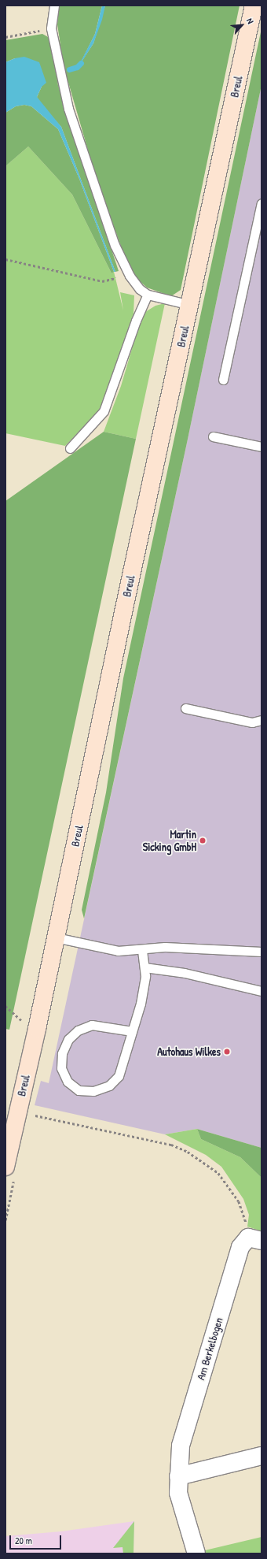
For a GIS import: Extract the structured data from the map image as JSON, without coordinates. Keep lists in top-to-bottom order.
{
  "streets": {
    "main road": ["Breul"],
    "street": ["Am Berkelbogen"]
  },
  "places": ["Martin Sicking GmbH", "Autohaus Wilkes"],
  "scale_bar": "20 m",
  "north": "top right"
}
